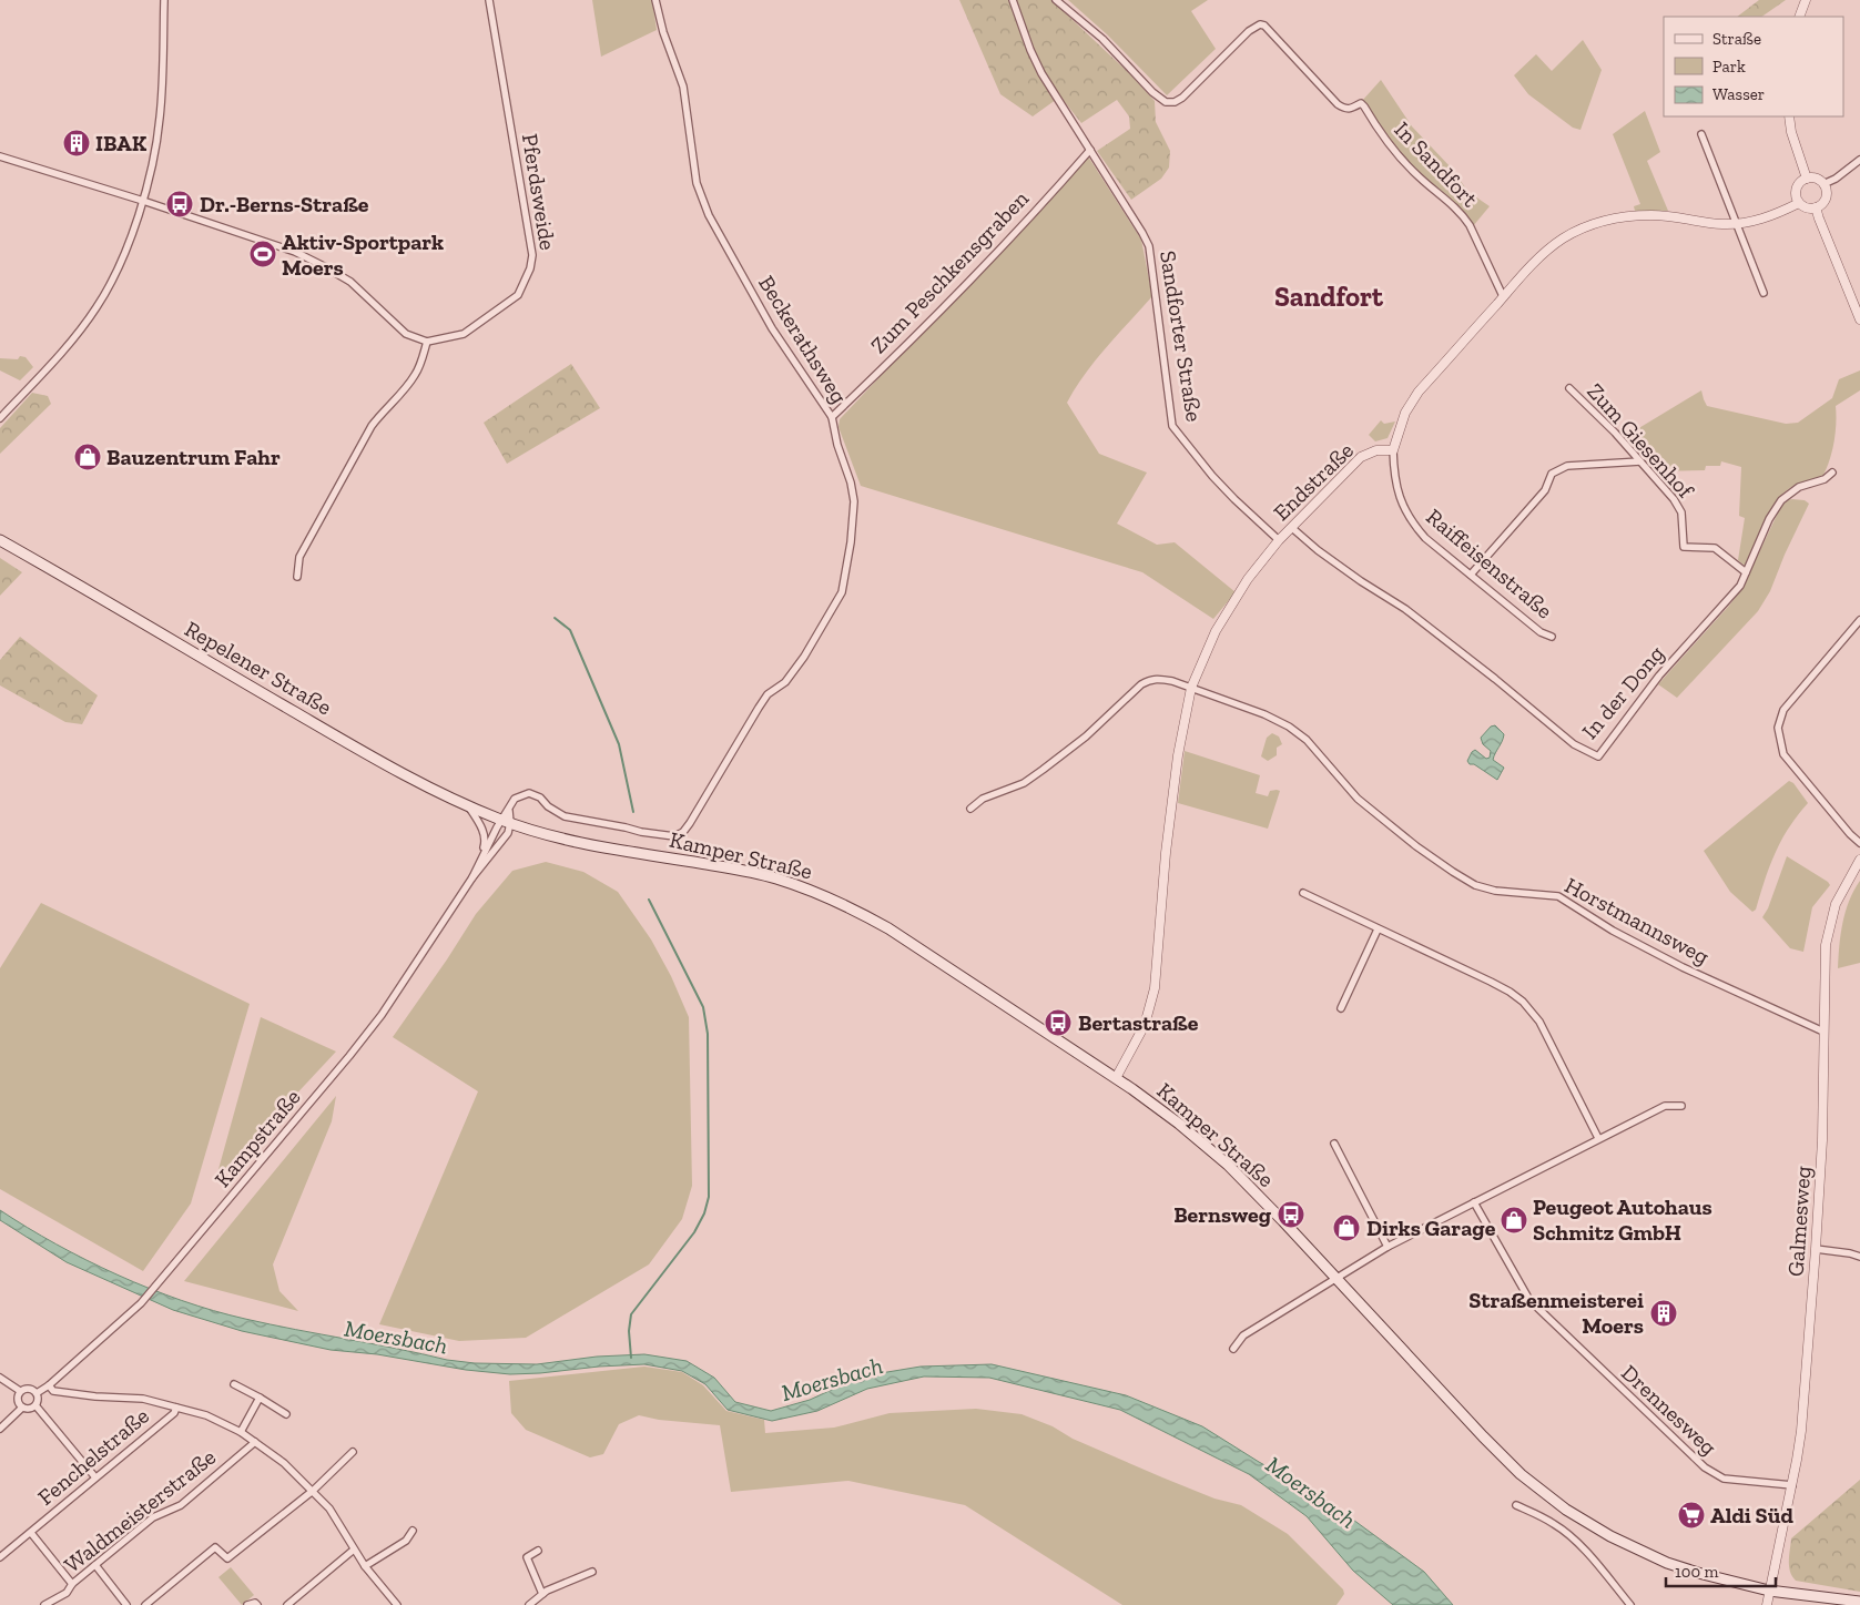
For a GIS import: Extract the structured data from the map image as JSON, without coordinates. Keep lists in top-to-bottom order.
{
  "streets": {
    "main road": ["Repelener Straße", "Kamper Straße"],
    "street": [
      "In Sandfort",
      "Pferdsweide",
      "Zum Peschkensgraben",
      "Sandforter Straße",
      "Beckerathsweg",
      "Zum Giesenhof",
      "Endstraße",
      "Raiffeisenstraße",
      "In der Dong",
      "Horstmannsweg",
      "Kampstraße",
      "Galmesweg",
      "Drennesweg",
      "Fenchelstraße",
      "Waldmeisterstraße"
    ]
  },
  "crossings": [
    ["Zum Peschkensgraben", "Sandforter Straße"],
    ["Zum Peschkensgraben", "Beckerathsweg"],
    ["Sandforter Straße", "Endstraße"],
    ["Beckerathsweg", "Repelener Straße"],
    ["Beckerathsweg", "Kamper Straße"],
    ["Beckerathsweg", "Kampstraße"],
    ["Zum Giesenhof", "In der Dong"],
    ["Endstraße", "Raiffeisenstraße"],
    ["Endstraße", "In der Dong"],
    ["Endstraße", "Horstmannsweg"],
    ["Repelener Straße", "Kamper Straße"],
    ["Repelener Straße", "Kampstraße"],
    ["Kamper Straße", "Kampstraße"],
    ["Kamper Straße", "Galmesweg"],
    ["Horstmannsweg", "Galmesweg"],
    ["Galmesweg", "Drennesweg"],
    ["Fenchelstraße", "Waldmeisterstraße"]
  ],
  "districts": ["Sandfort"],
  "water": ["Moersbach"],
  "places": {
    "building": ["IBAK", "Straßenmeisterei Moers"],
    "bus stop": ["Dr.-Berns-Straße", "Bertastraße", "Bernsweg"],
    "sports": ["Aktiv-Sportpark Moers"],
    "shop": ["Bauzentrum Fahr", "Peugeot Autohaus Schmitz GmbH", "Dirks Garage"],
    "supermarket": ["Aldi Süd"]
  },
  "legend": ["Straße", "Park", "Wasser"],
  "scale_bar": "100 m"
}
